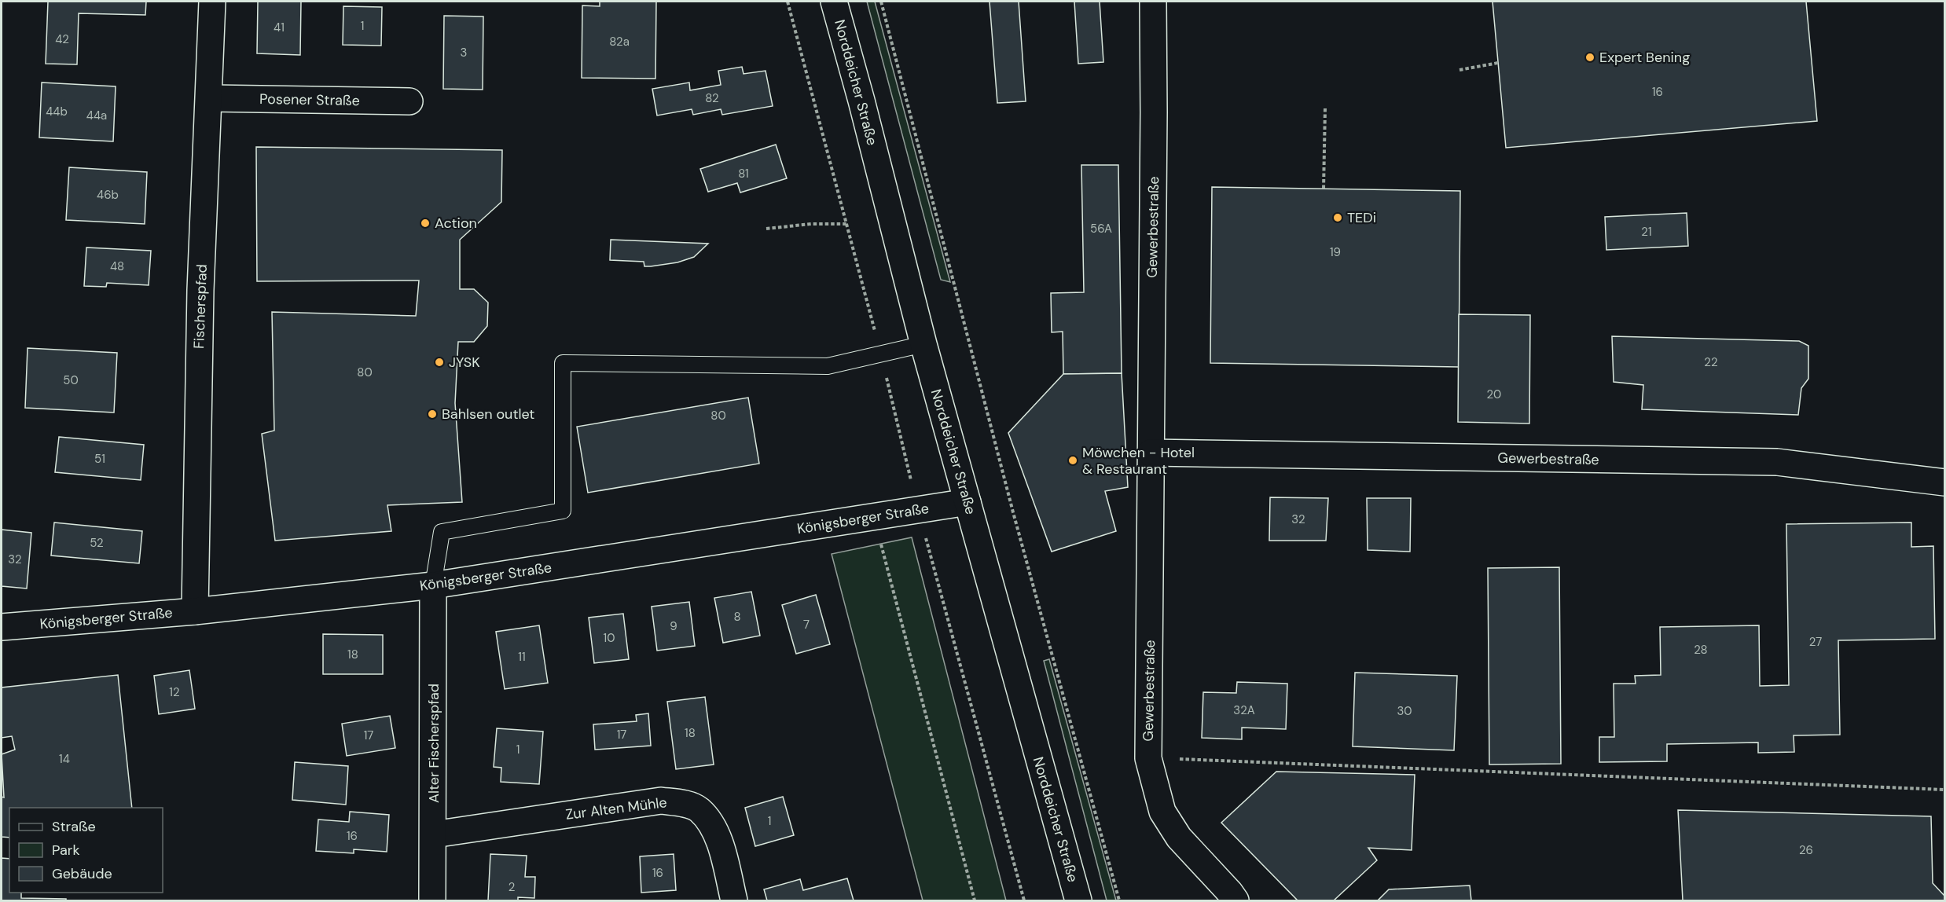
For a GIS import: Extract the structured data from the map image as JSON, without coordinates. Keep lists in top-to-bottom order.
{
  "streets": {
    "street": [
      "Norddeicher Straße",
      "Posener Straße",
      "Gewerbestraße",
      "Fischerspfad",
      "Königsberger Straße",
      "Alter Fischerspfad",
      "Zur Alten Mühle"
    ]
  },
  "crossings": [
    ["Norddeicher Straße", "Königsberger Straße"],
    ["Posener Straße", "Fischerspfad"],
    ["Fischerspfad", "Königsberger Straße"],
    ["Königsberger Straße", "Alter Fischerspfad"],
    ["Alter Fischerspfad", "Zur Alten Mühle"]
  ],
  "places": [
    "Expert Bening",
    "TEDi",
    "Action",
    "JYSK",
    "Bahlsen outlet",
    "Möwchen - Hotel & Restaurant"
  ],
  "house_numbers": [
    "1",
    "41",
    "42",
    "82a",
    "3",
    "16",
    "82",
    "44b",
    "44a",
    "81",
    "46b",
    "56A",
    "21",
    "19",
    "48",
    "22",
    "80",
    "50",
    "20",
    "80",
    "51",
    "32",
    "52",
    "32",
    "8",
    "7",
    "9",
    "10",
    "27",
    "28",
    "18",
    "11",
    "12",
    "32A",
    "30",
    "18",
    "17",
    "17",
    "1",
    "14",
    "1",
    "16",
    "26",
    "16",
    "2"
  ],
  "legend": ["Straße", "Park", "Gebäude"]
}
